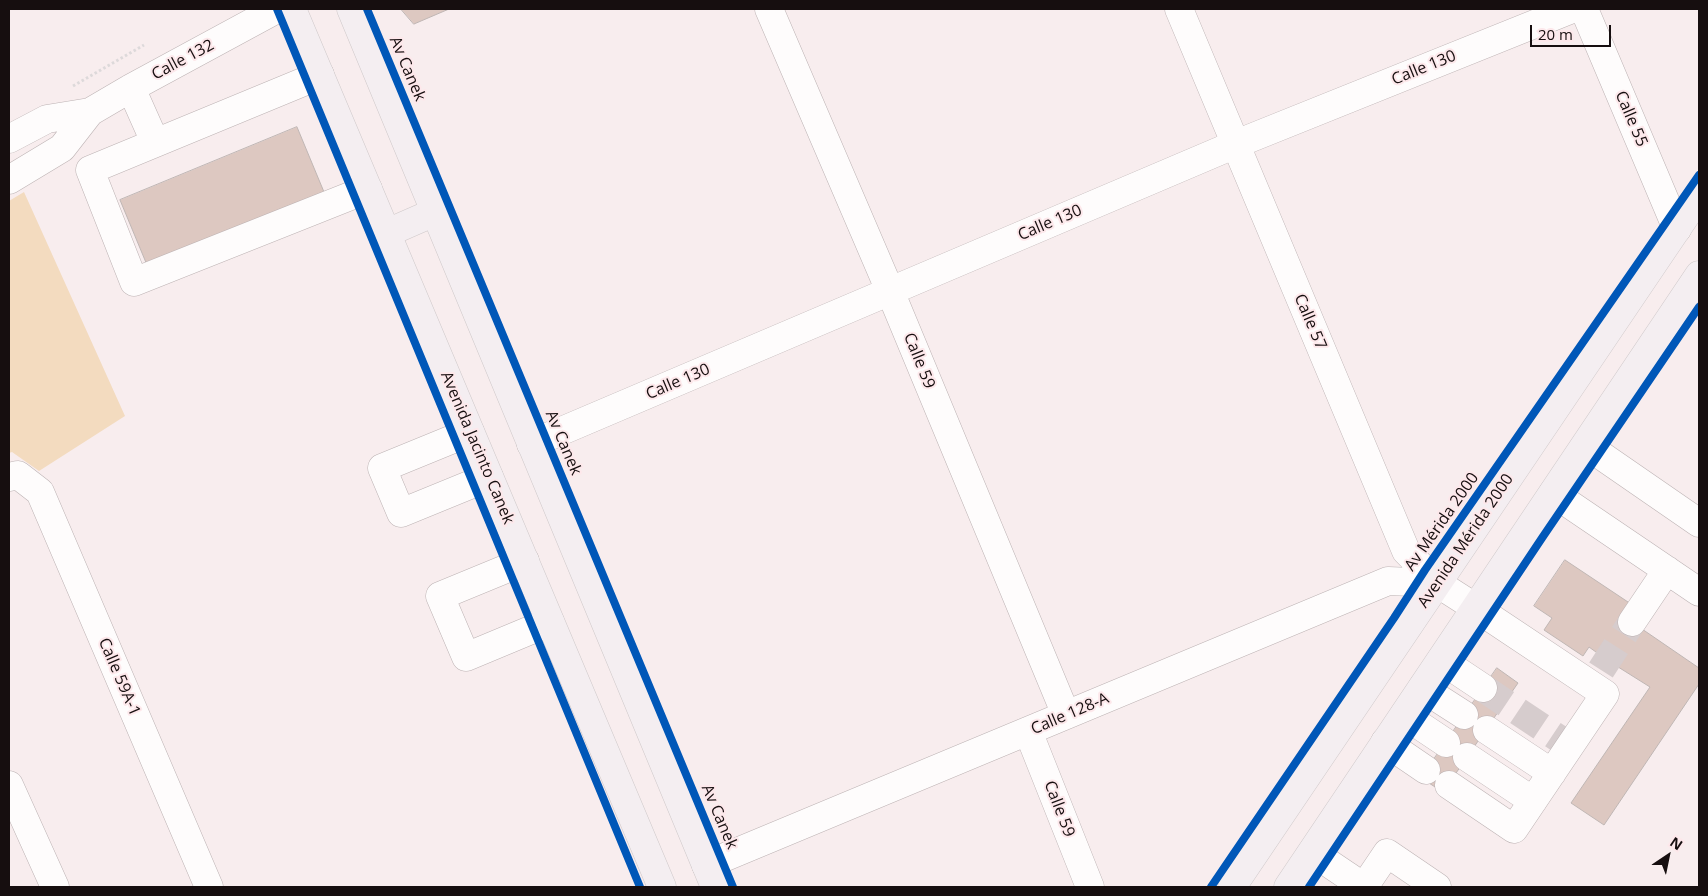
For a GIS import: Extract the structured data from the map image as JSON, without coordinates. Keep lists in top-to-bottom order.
{
  "streets": {
    "main road": ["Avenida Jacinto Canek", "Avenida Mérida 2000"],
    "street": [
      "Calle 132",
      "Calle 130",
      "Calle 55",
      "Calle 57",
      "Calle 59",
      "Calle 59A-1",
      "Calle 128-A"
    ],
    "cycle path": ["Av Canek", "Av Mérida 2000"]
  },
  "crossings": [
    ["Calle 130", "Calle 57"],
    ["Calle 130", "Calle 59"],
    ["Calle 55", "Avenida Mérida 2000"],
    ["Calle 57", "Avenida Mérida 2000"],
    ["Calle 57", "Calle 128-A"],
    ["Calle 59", "Calle 128-A"],
    ["Avenida Mérida 2000", "Calle 128-A"]
  ],
  "scale_bar": "20 m",
  "north": "top right"
}
